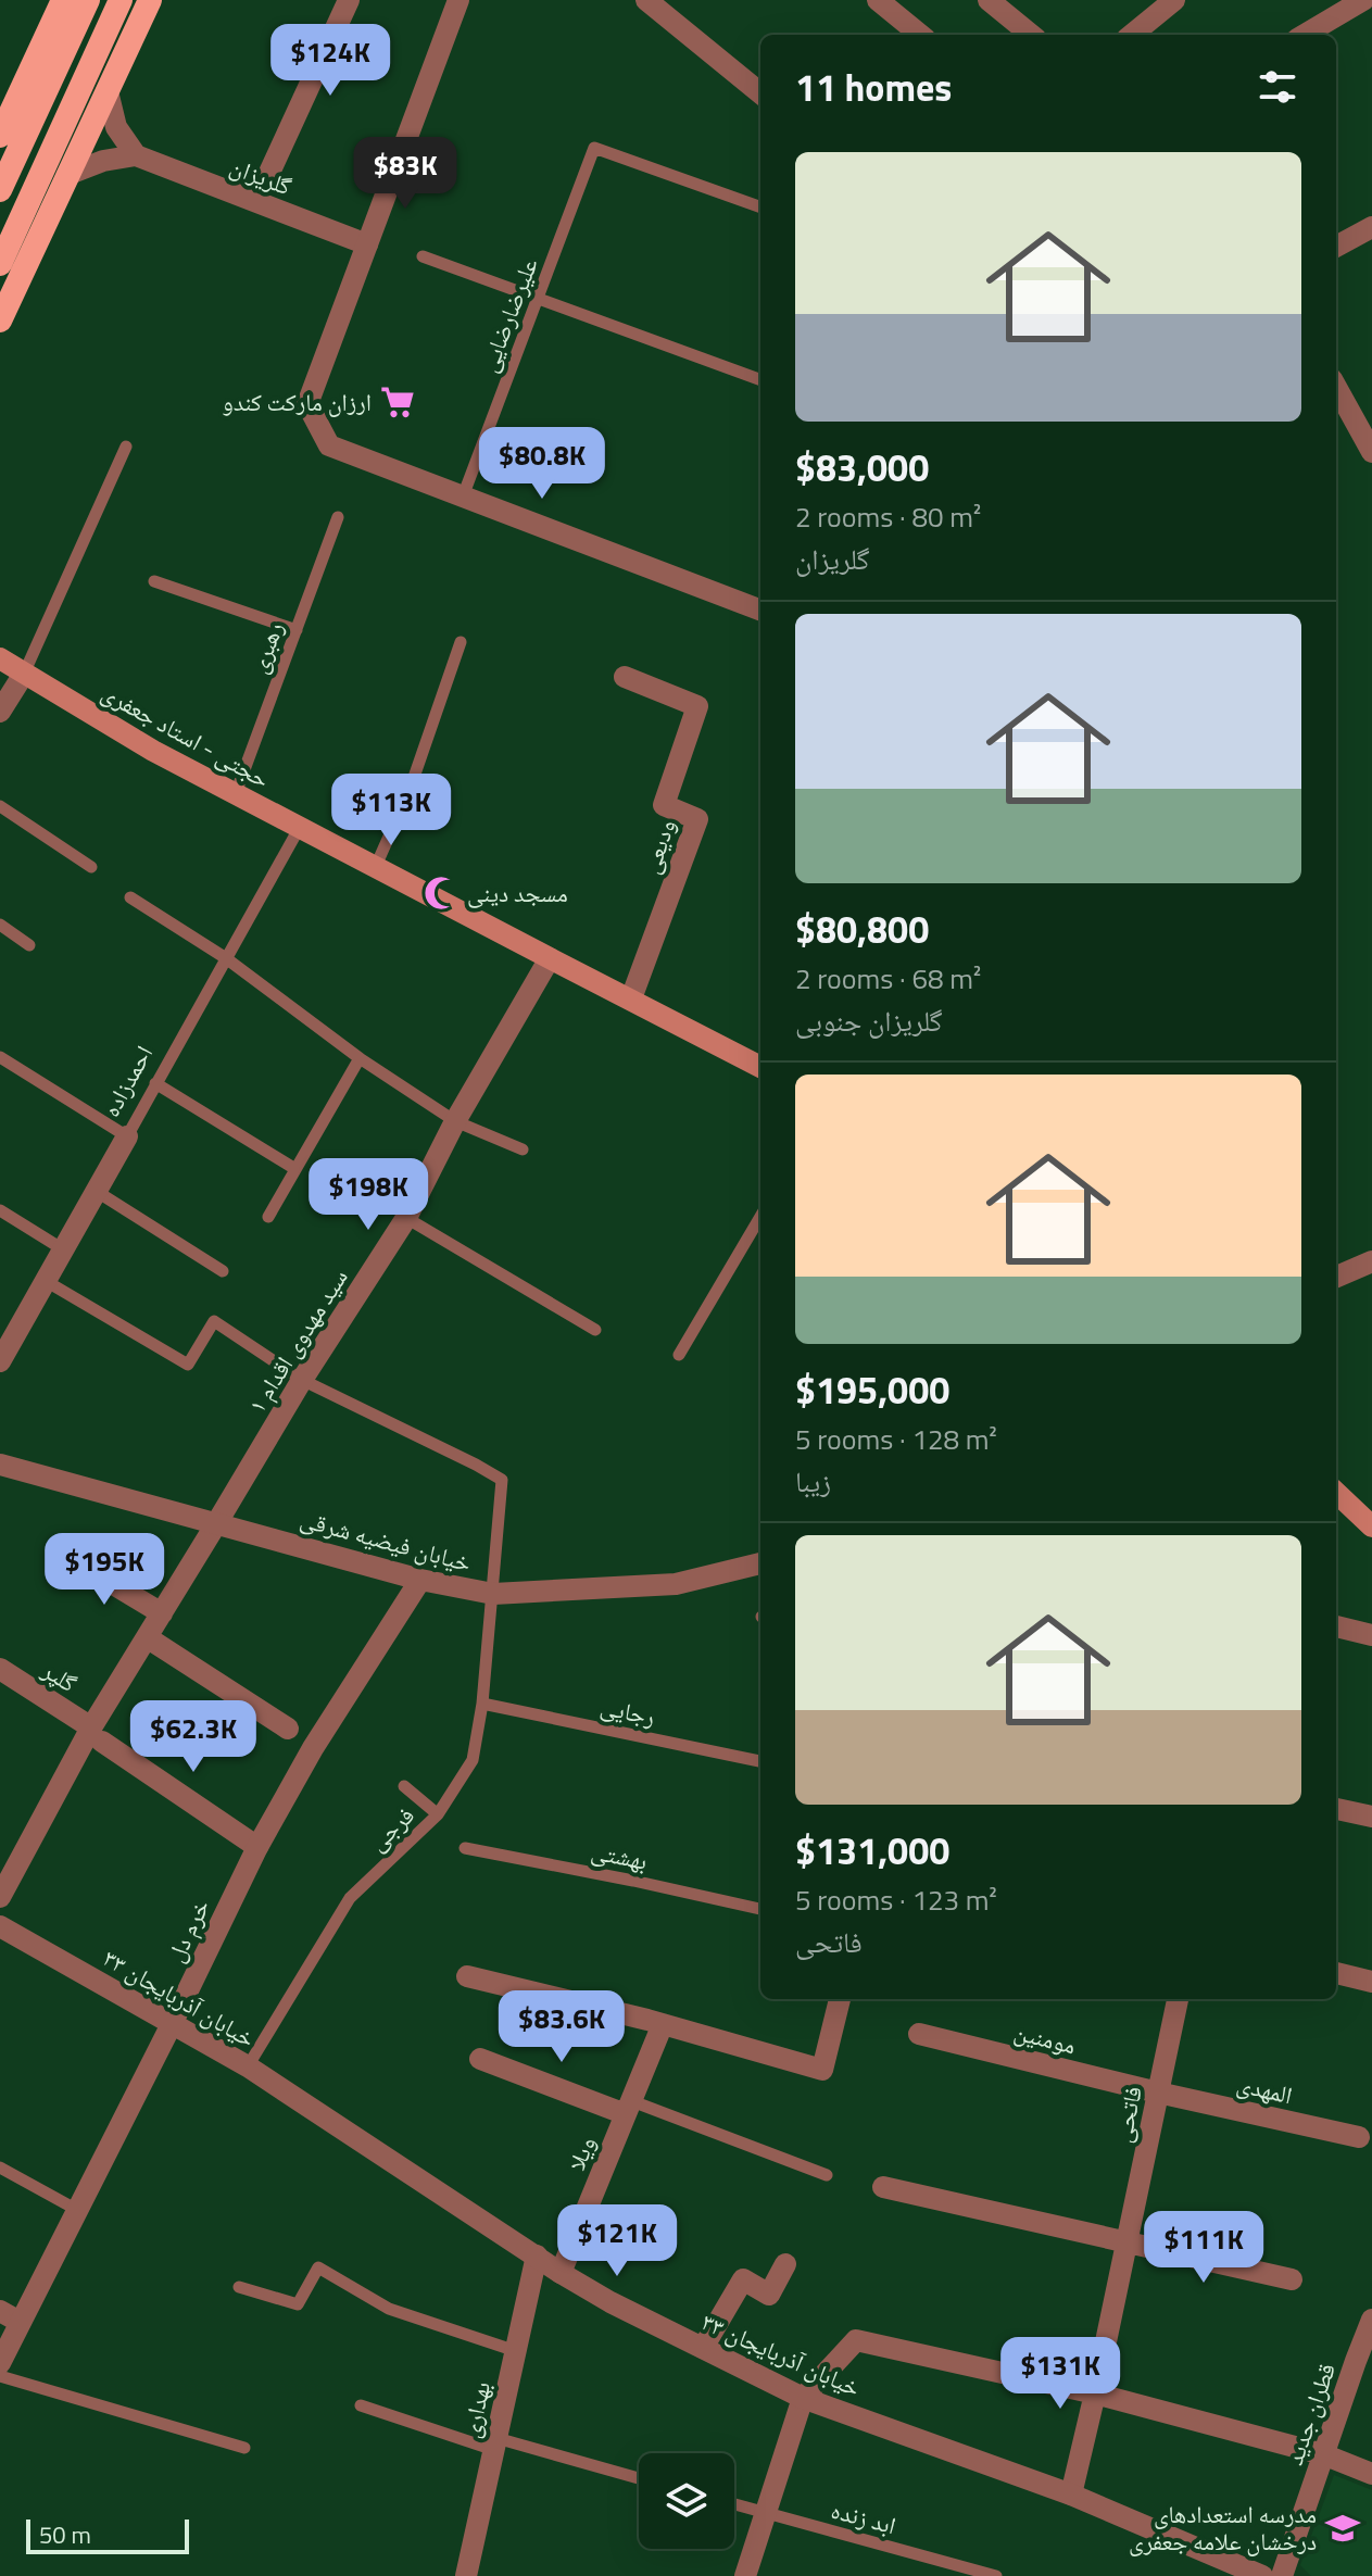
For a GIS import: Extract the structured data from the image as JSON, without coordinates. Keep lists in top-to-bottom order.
{
  "streets": {
    "main road": ["حجتی - استاد جعفری"],
    "street": [
      "گلریزان",
      "ودیعی",
      "احمدزاده",
      "سید مهدوی اقدام ۱",
      "خیابان فیضیه شرقی",
      "گلپر",
      "خرم دل",
      "خیابان آذربایجان ۳۳",
      "مومنین",
      "المهدی",
      "فاتحی",
      "ویلا",
      "بهداری",
      "قطران جدید"
    ],
    "lane": [
      "علیرضارضایی",
      "رهبری",
      "رجایی",
      "فرجی",
      "بهشتی",
      "ابد زنده"
    ]
  },
  "crossings": [
    ["رهبری", "حجتی - استاد جعفری"],
    ["حجتی - استاد جعفری", "ودیعی"],
    ["حجتی - استاد جعفری", "احمدزاده"],
    ["حجتی - استاد جعفری", "سید مهدوی اقدام ۱"],
    ["سید مهدوی اقدام ۱", "خیابان فیضیه شرقی"],
    ["سید مهدوی اقدام ۱", "گلپر"],
    ["سید مهدوی اقدام ۱", "فرجی"],
    ["خیابان فیضیه شرقی", "فرجی"],
    ["خیابان فیضیه شرقی", "خرم دل"],
    ["گلپر", "خرم دل"],
    ["رجایی", "فرجی"],
    ["فرجی", "خیابان آذربایجان ۳۳"],
    ["خرم دل", "خیابان آذربایجان ۳۳"],
    ["خیابان آذربایجان ۳۳", "فاتحی"],
    ["خیابان آذربایجان ۳۳", "ویلا"],
    ["خیابان آذربایجان ۳۳", "بهداری"],
    ["مومنین", "المهدی"],
    ["مومنین", "فاتحی"],
    ["المهدی", "فاتحی"]
  ],
  "places": {
    "supermarket": ["ارزان مارکت کندو"],
    "mosque": ["مسجد دینی"],
    "school or university": ["مدرسه استعدادهای درخشان علامه جعفری"]
  },
  "scale_bar": "50 m",
  "page": {
    "price": [
      "$124K",
      "$83K",
      "$80.8K",
      "$113K",
      "$198K",
      "$195K",
      "$62.3K",
      "$83.6K",
      "$121K",
      "$111K",
      "$131K"
    ],
    "heading": "11 homes",
    "list": [
      {
        "name": "$83,000",
        "note": "2 rooms · 80 m² · گلریزان"
      },
      {
        "name": "$80,800",
        "note": "2 rooms · 68 m² · گلریزان جنوبی"
      },
      {
        "name": "$195,000",
        "note": "5 rooms · 128 m² · زیبا"
      },
      {
        "name": "$131,000",
        "note": "5 rooms · 123 m² · فاتحی"
      }
    ],
    "scale": "50 m"
  }
}
